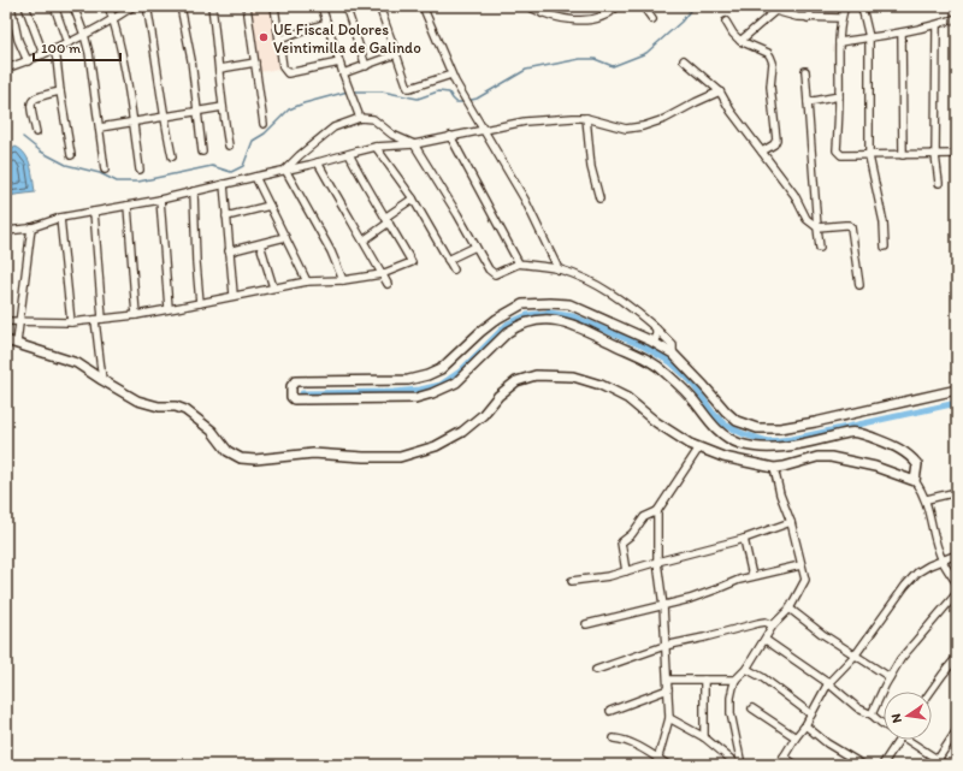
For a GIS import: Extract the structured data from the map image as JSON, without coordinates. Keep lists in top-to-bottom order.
{
  "places": ["UE Fiscal Dolores Veintimilla de Galindo"],
  "scale_bar": "100 m",
  "north": "left"
}
